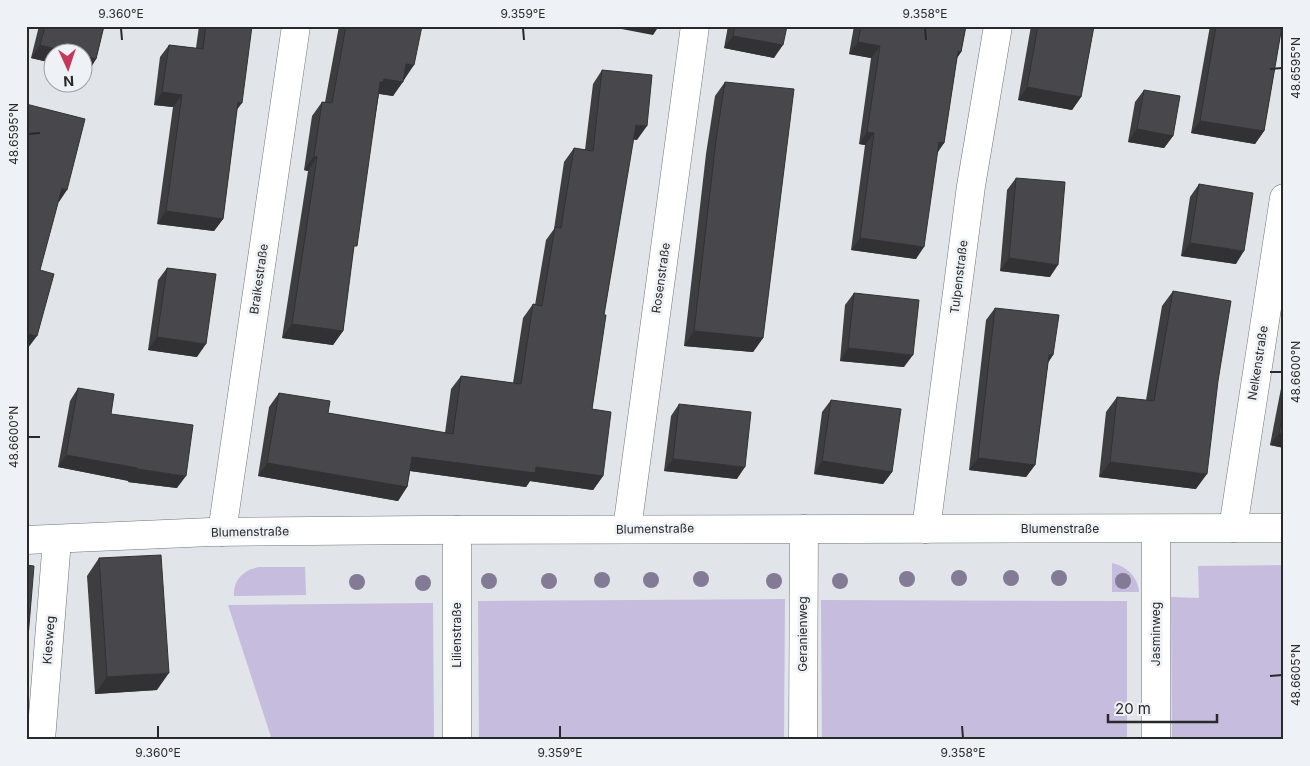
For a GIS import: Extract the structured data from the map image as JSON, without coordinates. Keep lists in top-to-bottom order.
{
  "streets": {
    "street": [
      "Tulpenstraße",
      "Rosenstraße",
      "Braikestraße",
      "Nelkenstraße",
      "Blumenstraße",
      "Geranienweg",
      "Jasminweg",
      "Lilienstraße",
      "Kiesweg"
    ]
  },
  "crossings": [
    ["Tulpenstraße", "Blumenstraße"],
    ["Rosenstraße", "Blumenstraße"],
    ["Braikestraße", "Blumenstraße"],
    ["Nelkenstraße", "Blumenstraße"],
    ["Blumenstraße", "Geranienweg"],
    ["Blumenstraße", "Jasminweg"],
    ["Blumenstraße", "Lilienstraße"],
    ["Blumenstraße", "Kiesweg"]
  ],
  "scale_bar": "20 m",
  "north": "bottom",
  "coordinates": [
    "9.360°E",
    "9.359°E",
    "9.358°E",
    "48.6595°N",
    "48.6600°N",
    "48.6605°N"
  ]
}
